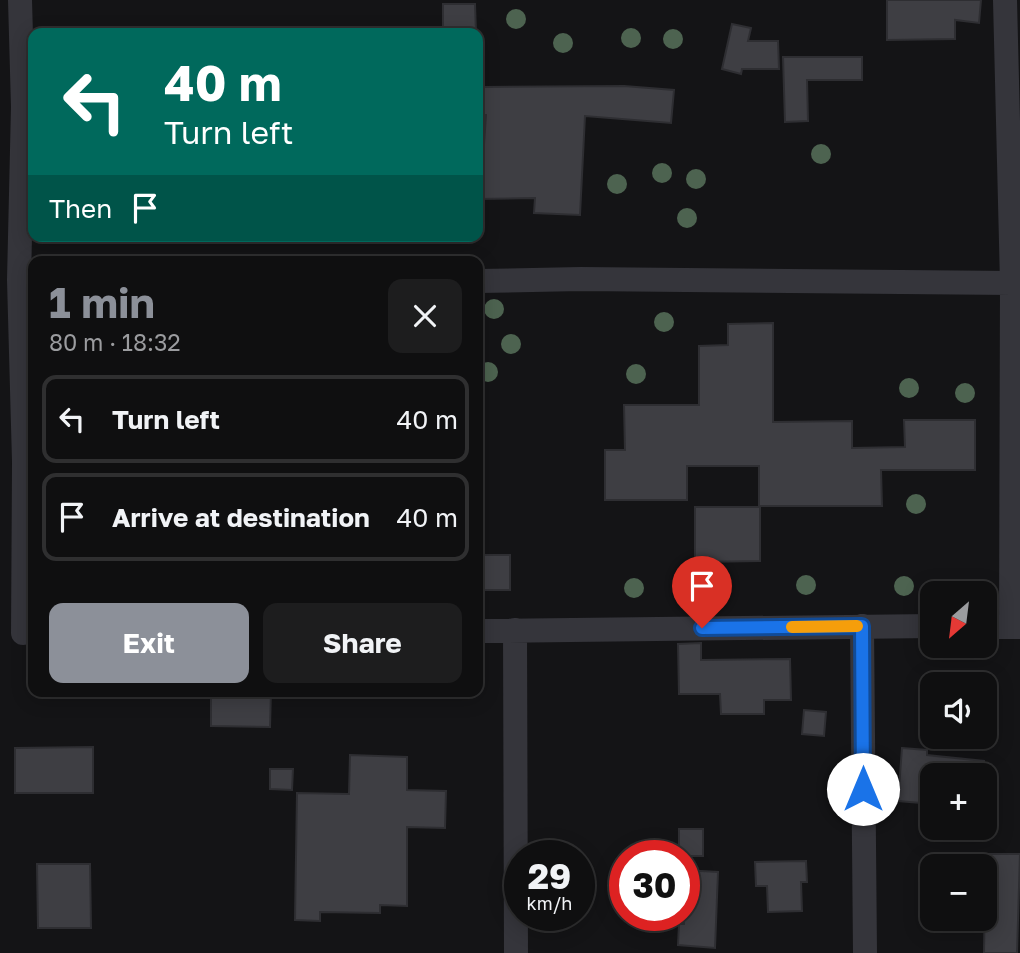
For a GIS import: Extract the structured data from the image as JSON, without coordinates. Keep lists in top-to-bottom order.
{
  "north": "bottom left",
  "page": {
    "turn": ["40 m", "Turn left"],
    "then": "Then",
    "heading": ["1 min", "80 m · 18:32"],
    "list": [
      {
        "name": "Turn left",
        "value": "40 m"
      },
      {
        "name": "Arrive at destination",
        "value": "40 m"
      }
    ],
    "map_buttons": ["+", "−"],
    "buttons": ["Exit", "Share"],
    "speed": "29 km/h",
    "limit": "30"
  }
}
